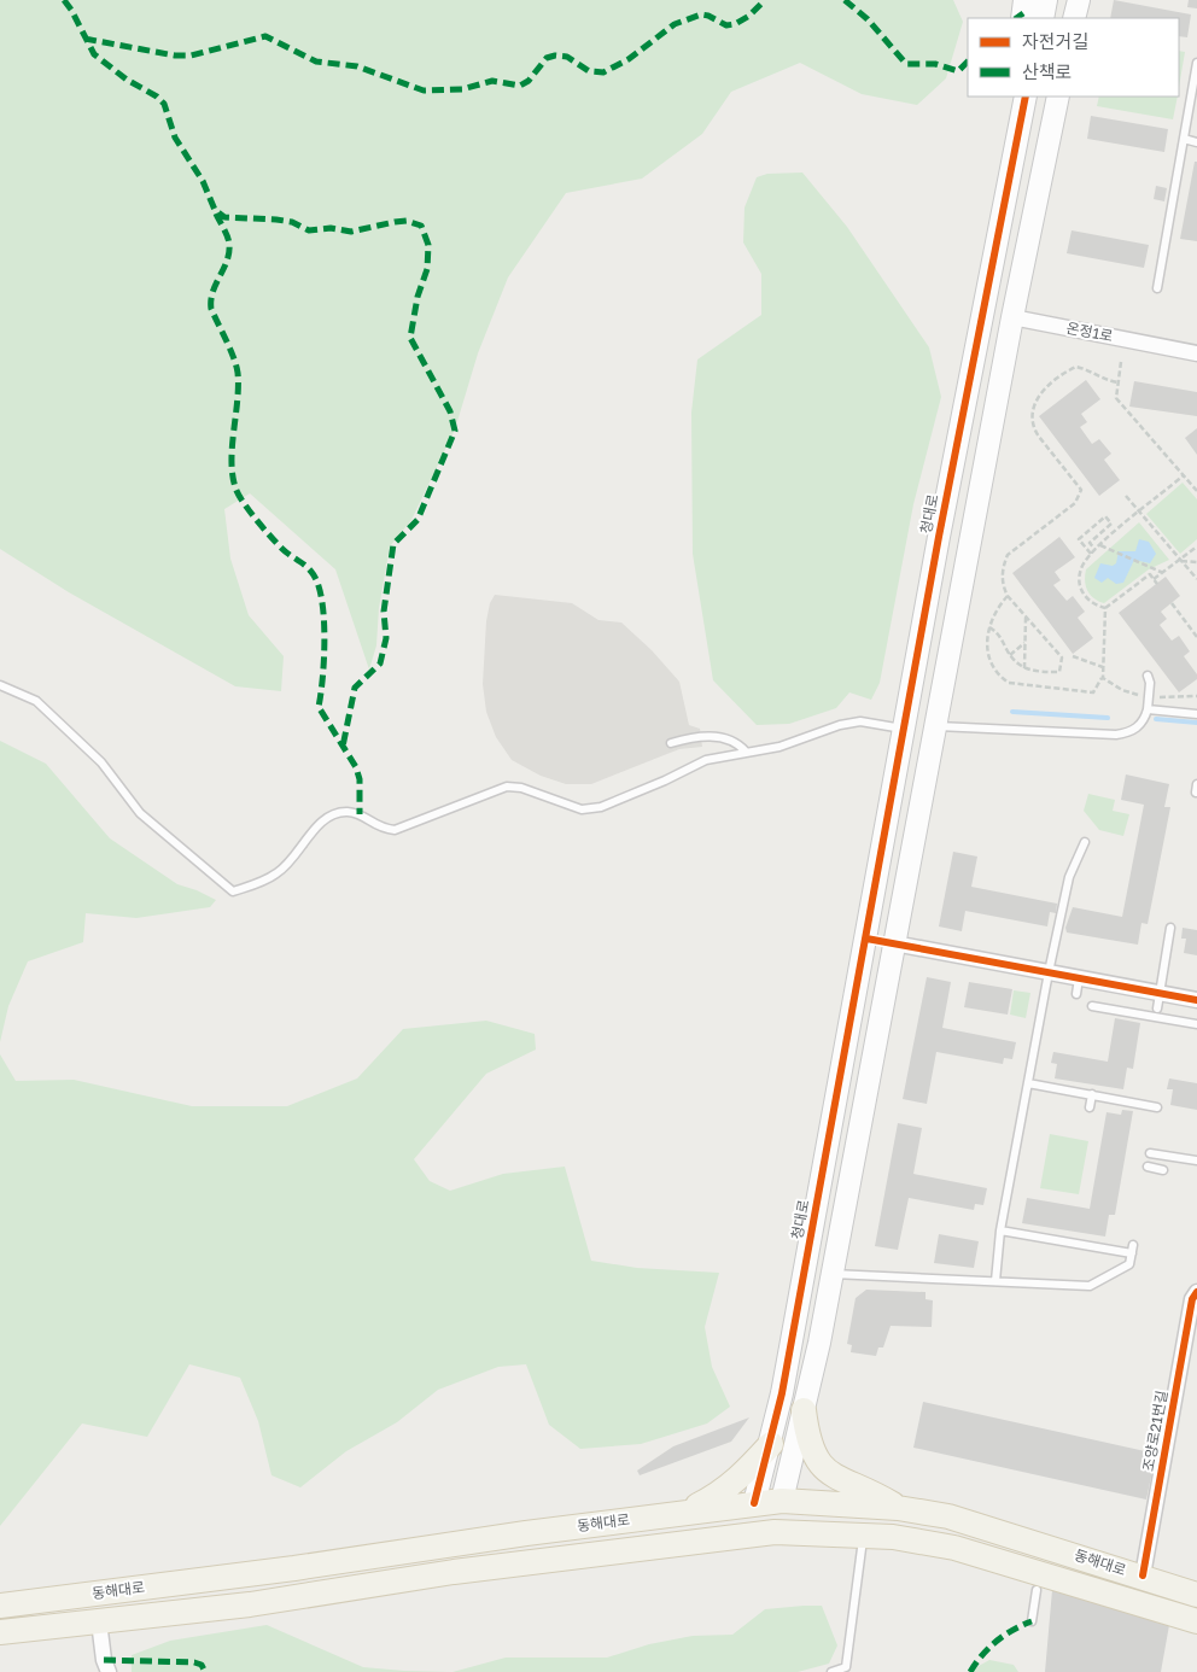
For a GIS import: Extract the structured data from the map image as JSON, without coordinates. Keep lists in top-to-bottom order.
{
  "streets": {
    "main road": ["동해대로"],
    "street": ["온정1로", "청대로", "조양로21번길"]
  },
  "crossings": [
    ["온정1로", "청대로"],
    ["청대로", "동해대로"],
    ["조양로21번길", "동해대로"]
  ],
  "legend": ["자전거길", "산책로"]
}
